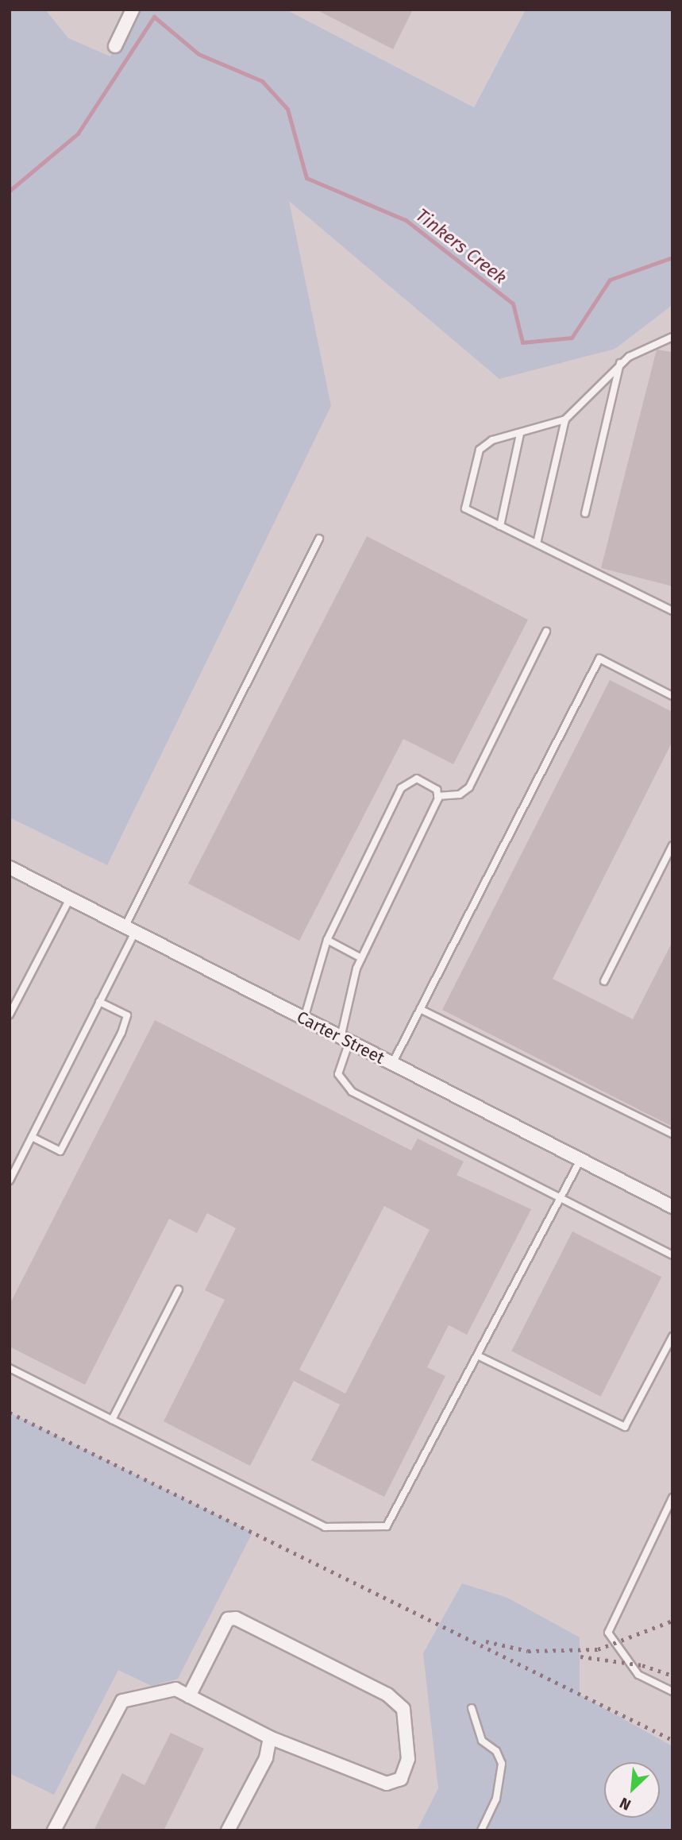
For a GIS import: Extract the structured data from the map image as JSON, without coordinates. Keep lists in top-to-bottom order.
{
  "streets": {
    "street": ["Carter Street"]
  },
  "water": ["Tinkers Creek"],
  "north": "bottom left"
}
